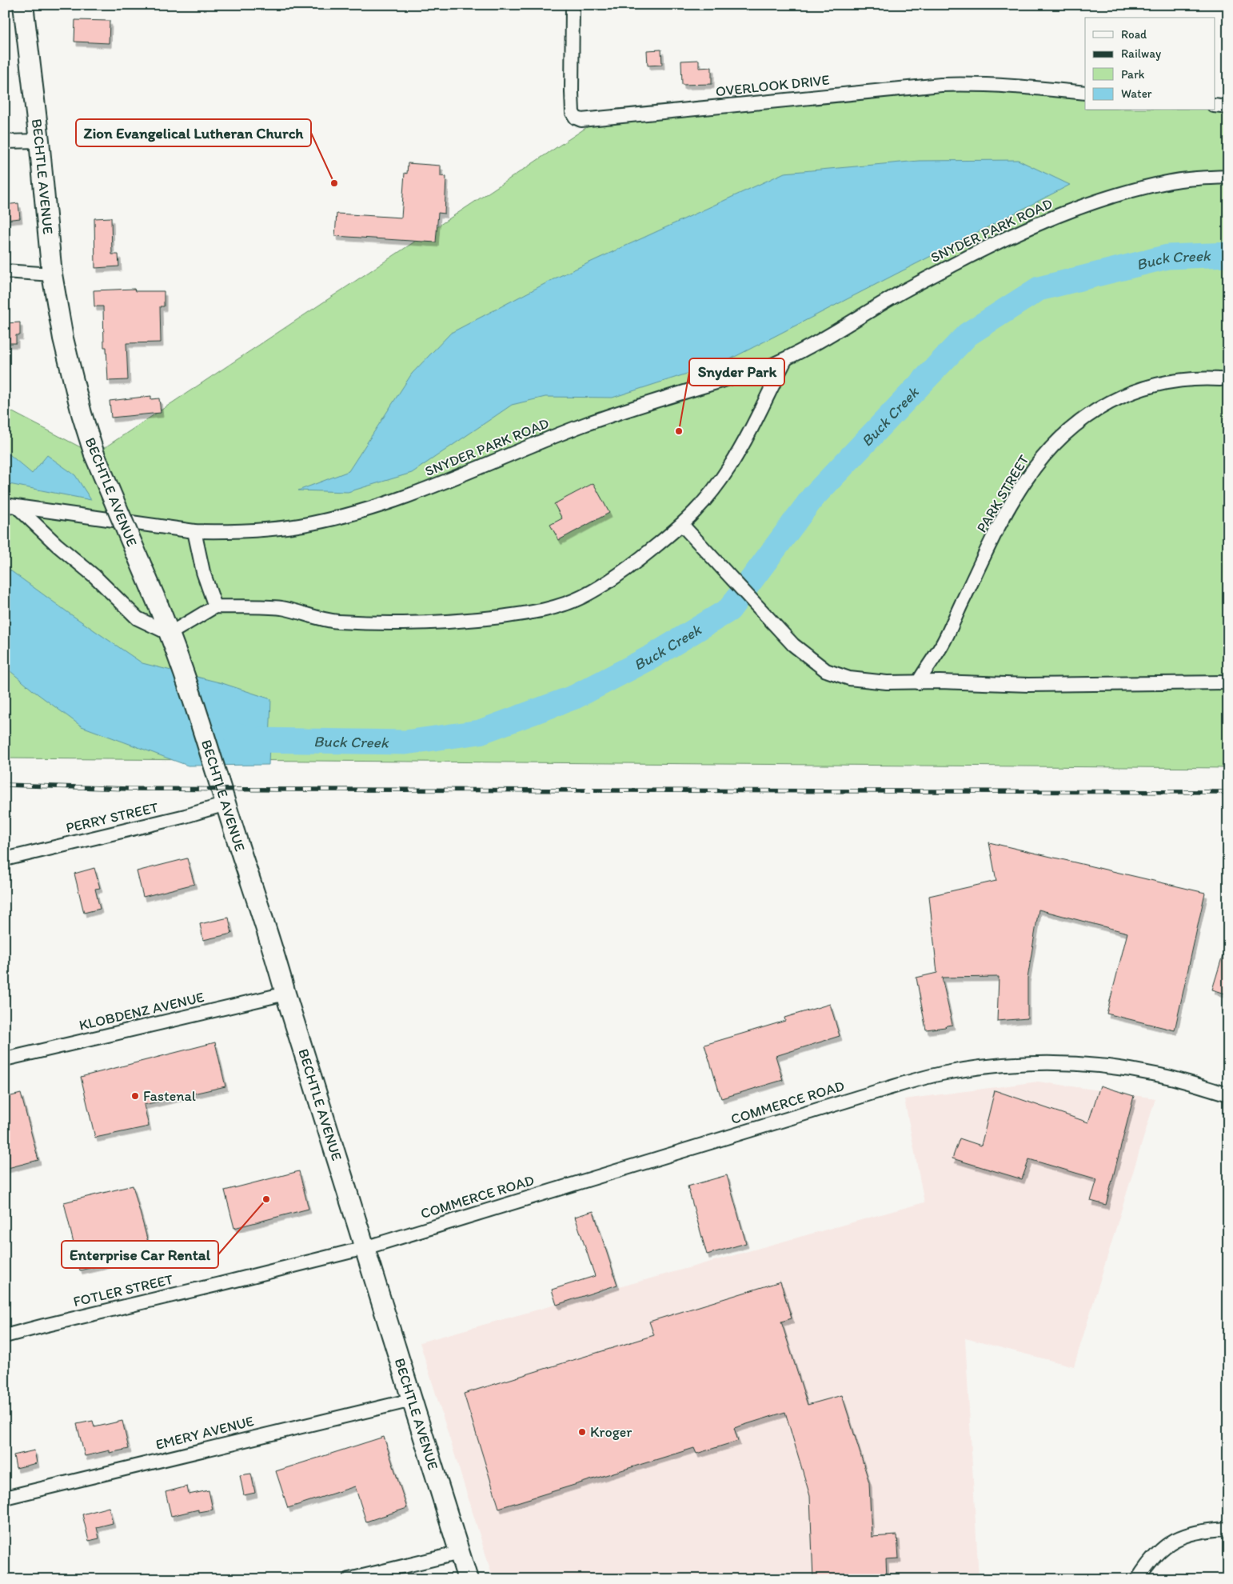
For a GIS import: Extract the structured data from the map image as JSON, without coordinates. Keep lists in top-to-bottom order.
{
  "streets": {
    "main road": ["BECHTLE AVENUE"],
    "street": [
      "OVERLOOK DRIVE",
      "SNYDER PARK ROAD",
      "PARK STREET",
      "PERRY STREET",
      "KLOBDENZ AVENUE",
      "COMMERCE ROAD",
      "FOTLER STREET",
      "EMERY AVENUE"
    ]
  },
  "crossings": [
    ["BECHTLE AVENUE", "PERRY STREET"],
    ["BECHTLE AVENUE", "KLOBDENZ AVENUE"],
    ["BECHTLE AVENUE", "COMMERCE ROAD"],
    ["BECHTLE AVENUE", "FOTLER STREET"],
    ["BECHTLE AVENUE", "EMERY AVENUE"],
    ["COMMERCE ROAD", "FOTLER STREET"]
  ],
  "water": ["Buck Creek"],
  "places": [
    "Zion Evangelical Lutheran Church",
    "Snyder Park",
    "Fastenal",
    "Enterprise Car Rental",
    "Kroger"
  ],
  "legend": [
    "Road",
    "Railway",
    "Park",
    "Water"
  ]
}
